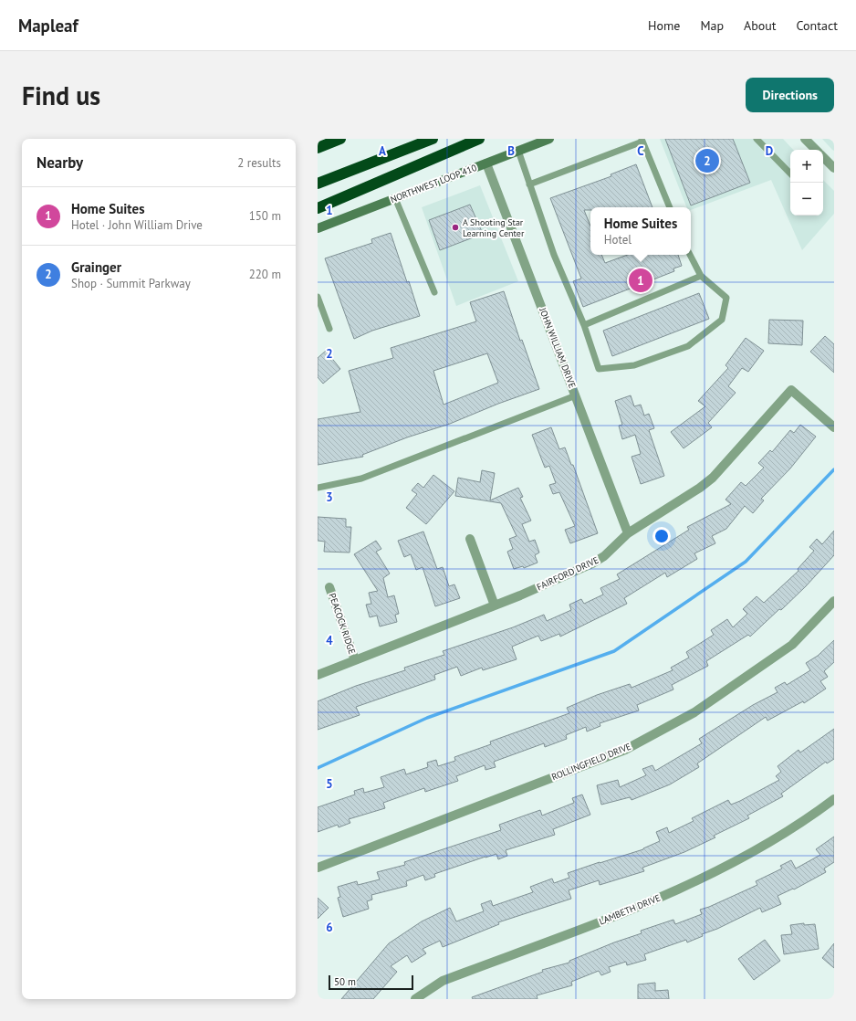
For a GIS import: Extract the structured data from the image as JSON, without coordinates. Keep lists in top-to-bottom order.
{
  "streets": {
    "main road": ["NORTHWEST LOOP 410"],
    "street": [
      "JOHN WILLIAM DRIVE",
      "FAIRFORD DRIVE",
      "PEACOCK RIDGE",
      "ROLLINGFIELD DRIVE",
      "LAMBETH DRIVE"
    ]
  },
  "crossings": [
    ["NORTHWEST LOOP 410", "JOHN WILLIAM DRIVE"],
    ["JOHN WILLIAM DRIVE", "FAIRFORD DRIVE"],
    ["FAIRFORD DRIVE", "PEACOCK RIDGE"]
  ],
  "places": ["A Shooting Star Learning Center"],
  "scale_bar": "50 m",
  "page": {
    "header": "Mapleaf",
    "nav": [
      "Home",
      "Map",
      "About",
      "Contact"
    ],
    "buttons": "Directions",
    "title": "Find us",
    "heading": ["Nearby", "2 results"],
    "pins": ["2", "1"],
    "map_buttons": ["+", "−"],
    "list": [
      {
        "mark": "1",
        "name": "Home Suites",
        "note": "Hotel · John William Drive",
        "value": "150 m"
      },
      {
        "mark": "2",
        "name": "Grainger",
        "note": "Shop · Summit Parkway",
        "value": "220 m"
      }
    ],
    "popup": ["Home Suites", "Hotel"],
    "scale": "50 m"
  },
  "grid": {
    "columns": [
      "A",
      "B",
      "C",
      "D"
    ],
    "rows": [
      "1",
      "2",
      "3",
      "4",
      "5",
      "6"
    ]
  }
}
